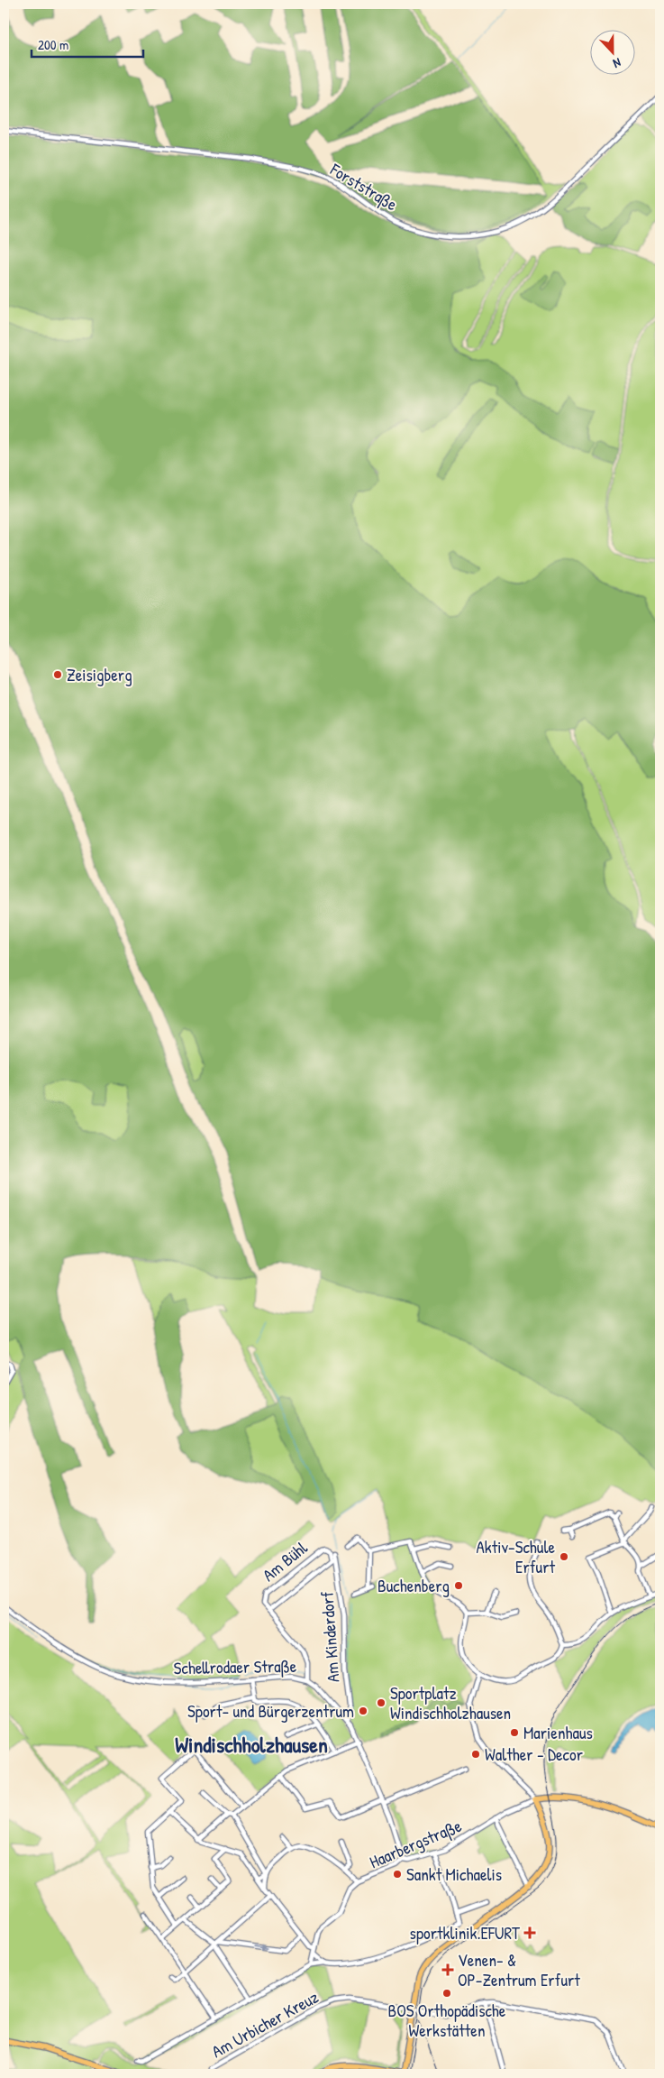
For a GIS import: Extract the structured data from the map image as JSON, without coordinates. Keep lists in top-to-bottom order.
{
  "streets": {
    "main road": ["Haarbergstraße"],
    "street": [
      "Forststraße",
      "Am Bühl",
      "Am Kinderdorf",
      "Schellrodaer Straße",
      "Am Urbicher Kreuz"
    ]
  },
  "crossings": [
    ["Am Bühl", "Am Kinderdorf"],
    ["Am Kinderdorf", "Schellrodaer Straße"],
    ["Schellrodaer Straße", "Haarbergstraße"]
  ],
  "districts": ["Windischholzhausen"],
  "places": {
    "other": [
      "Zeisigberg",
      "Aktiv-Schule Erfurt",
      "Buchenberg",
      "Sportplatz Windischholzhausen",
      "Sport- und Bürgerzentrum",
      "Marienhaus",
      "Walther - Decor",
      "Sankt Michaelis",
      "BOS Orthopädische Werkstätten"
    ],
    "health": ["sportklinik.EFURT", "Venen- & OP-Zentrum Erfurt"]
  },
  "scale_bar": "200 m",
  "north": "bottom"
}
